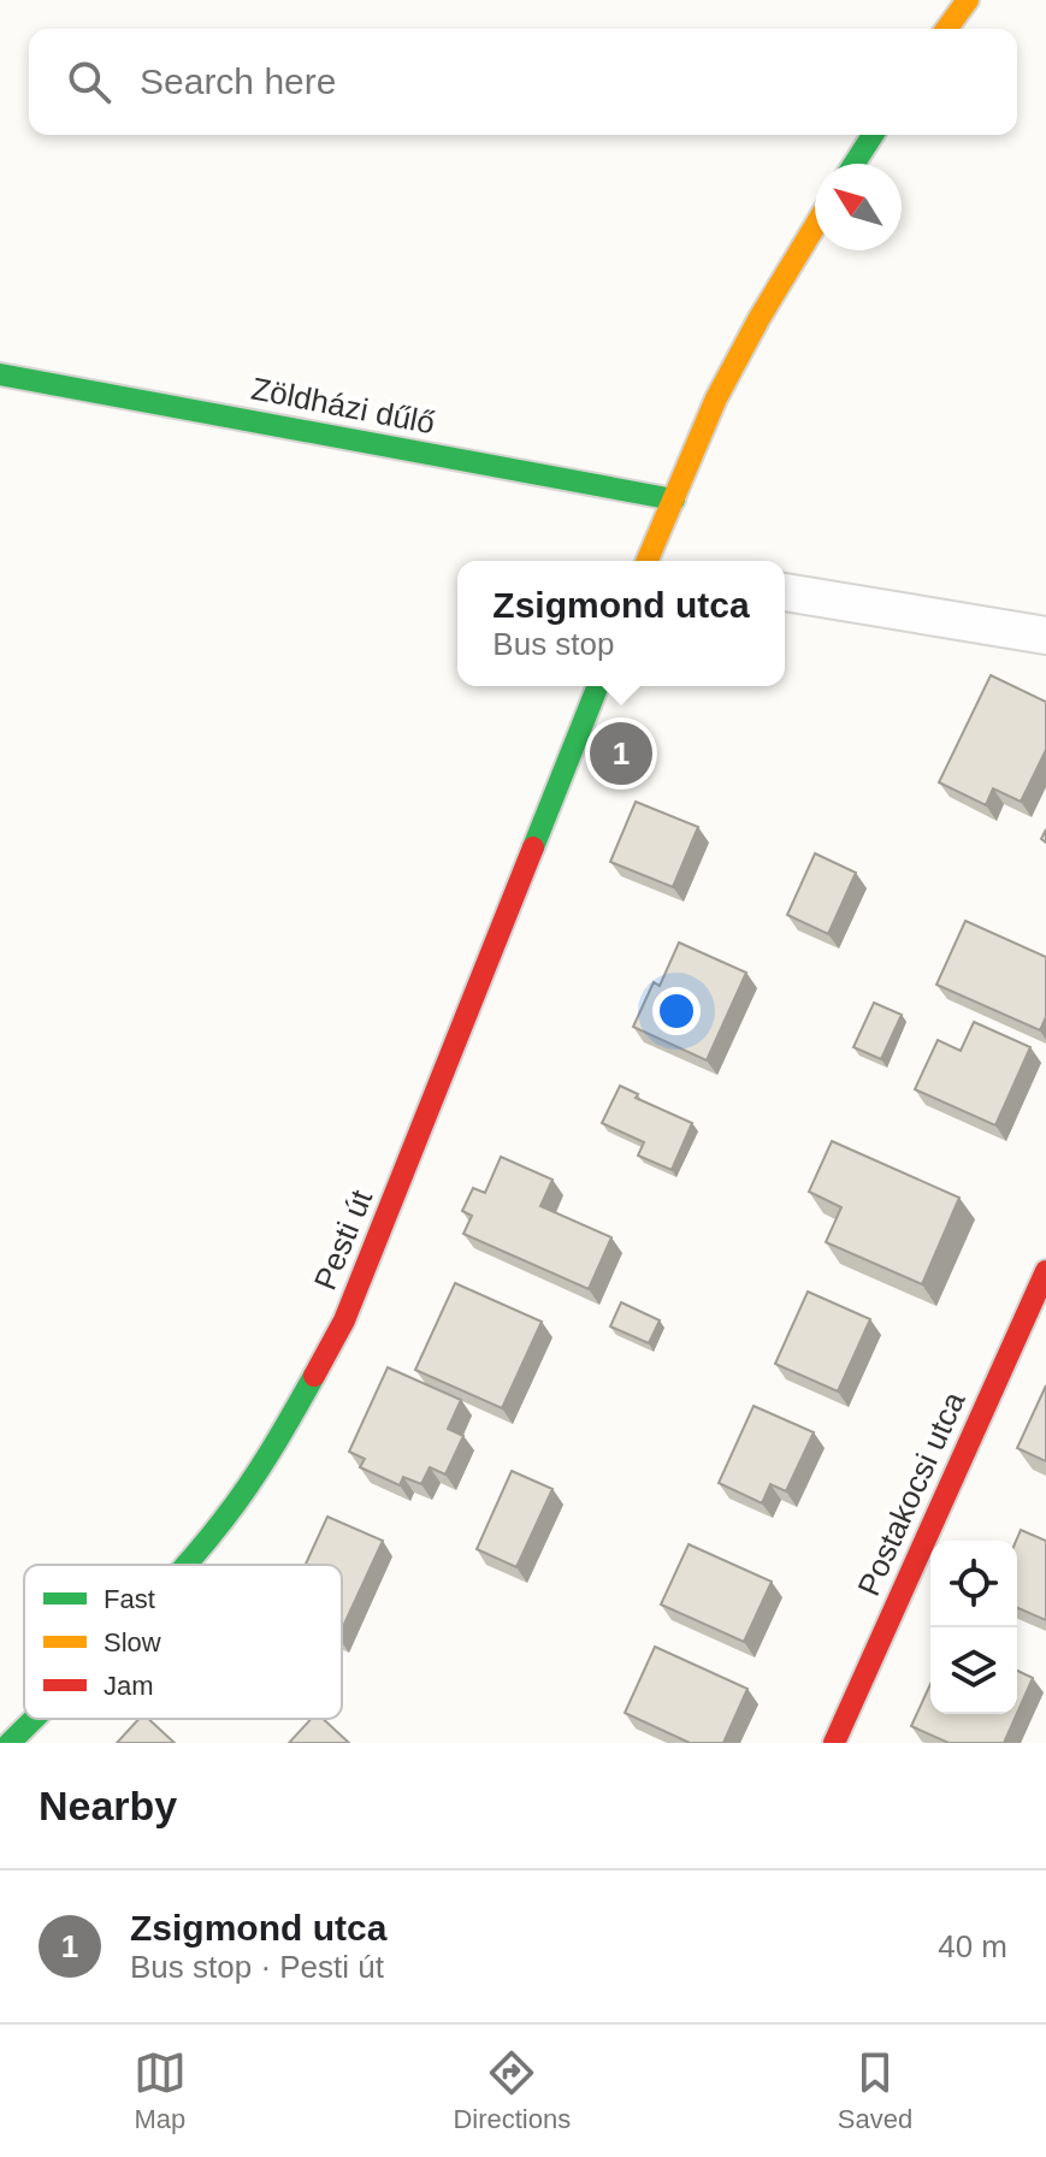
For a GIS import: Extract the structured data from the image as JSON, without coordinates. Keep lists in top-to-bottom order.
{
  "streets": {
    "main road": ["Zöldházi dűlő", "Pesti út", "Postakocsi utca"]
  },
  "legend": ["Fast", "Slow", "Jam"],
  "north": "top left",
  "page": {
    "search": "Search here",
    "popup": ["Zsigmond utca", "Bus stop"],
    "pins": "1",
    "heading": "Nearby",
    "list": [
      {
        "mark": "1",
        "name": "Zsigmond utca",
        "note": "Bus stop · Pesti út",
        "value": "40 m"
      }
    ],
    "nav": ["Map", "Directions", "Saved"]
  }
}
